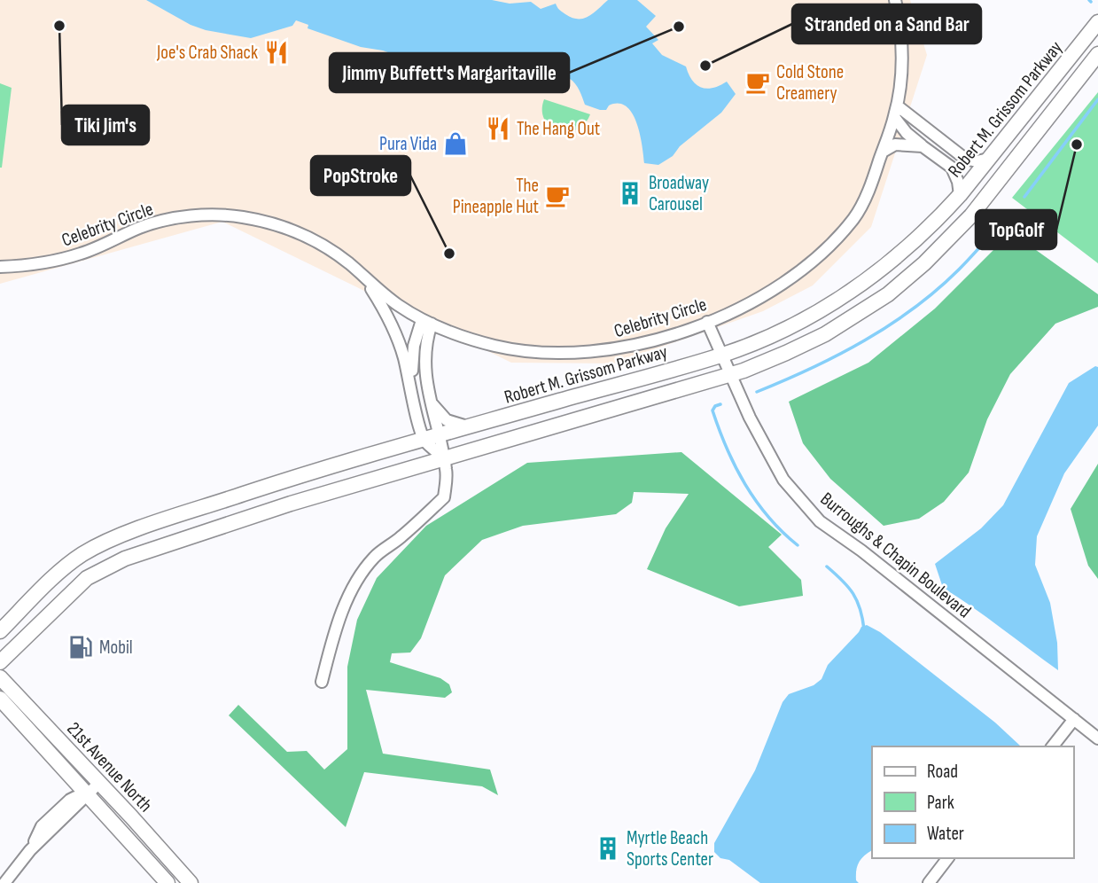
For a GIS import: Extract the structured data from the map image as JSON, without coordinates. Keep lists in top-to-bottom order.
{
  "streets": {
    "main road": ["Robert M. Grissom Parkway", "21st Avenue North"],
    "street": ["Celebrity Circle", "Burroughs & Chapin Boulevard"]
  },
  "crossings": [
    ["Robert M. Grissom Parkway", "Burroughs & Chapin Boulevard"],
    ["Celebrity Circle", "Burroughs & Chapin Boulevard"]
  ],
  "places": {
    "other": [
      "Tiki Jim's",
      "Jimmy Buffett's Margaritaville",
      "Stranded on a Sand Bar",
      "TopGolf",
      "PopStroke"
    ],
    "restaurant": ["Joe's Crab Shack", "The Hang Out"],
    "cafe": ["Cold Stone Creamery", "The Pineapple Hut"],
    "shop": ["Pura Vida"],
    "building": ["Broadway Carousel", "Myrtle Beach Sports Center"],
    "fuel station": ["Mobil"]
  },
  "legend": ["Road", "Park", "Water"]
}
